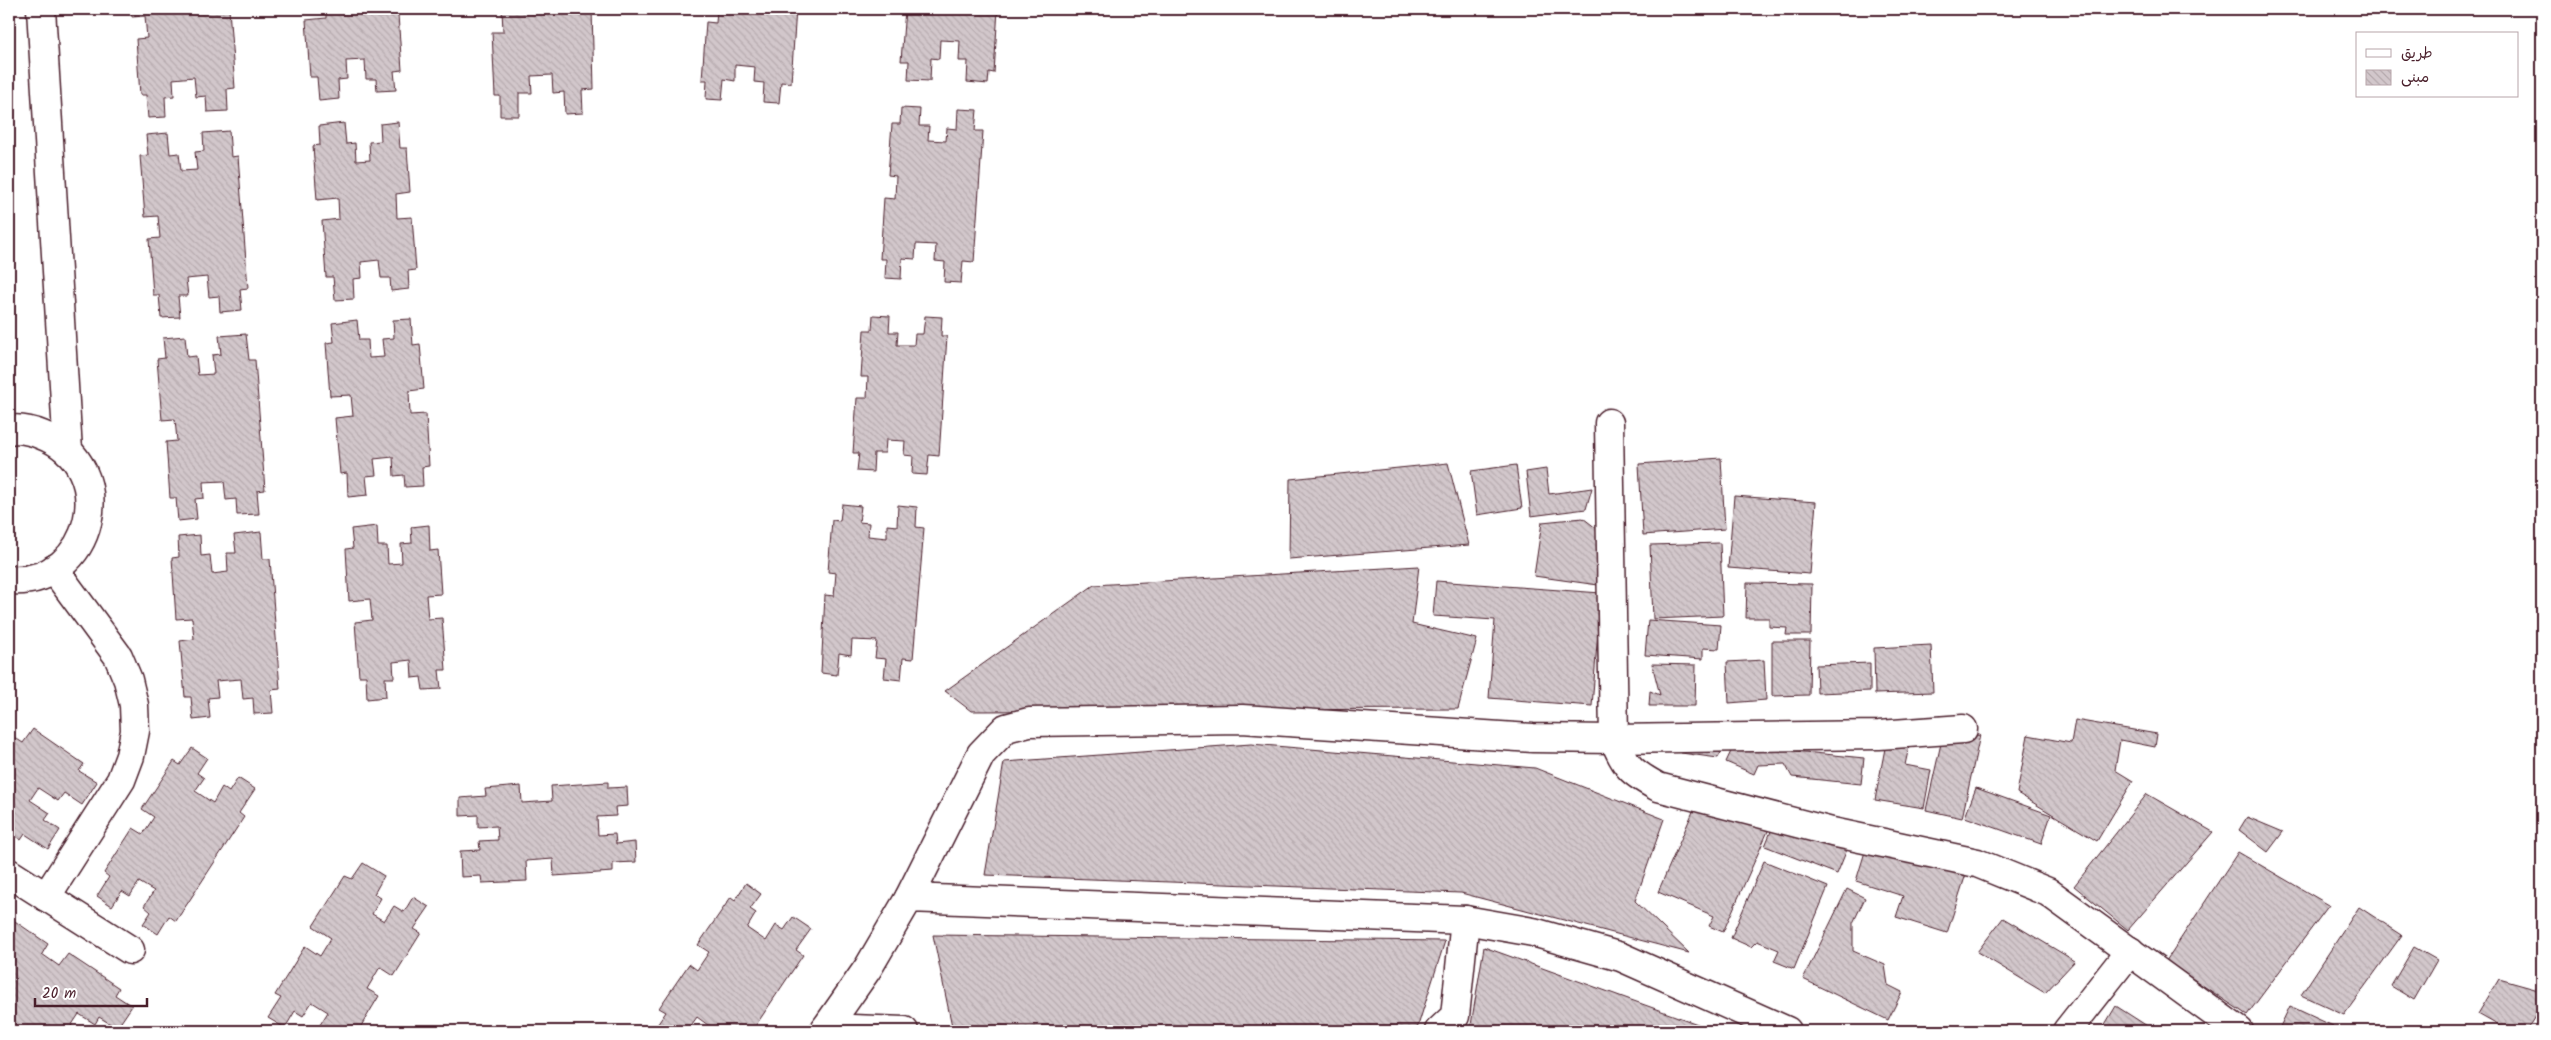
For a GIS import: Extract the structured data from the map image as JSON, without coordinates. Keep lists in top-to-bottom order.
{
  "legend": ["طريق", "مبنى"],
  "scale_bar": "20 m"
}
